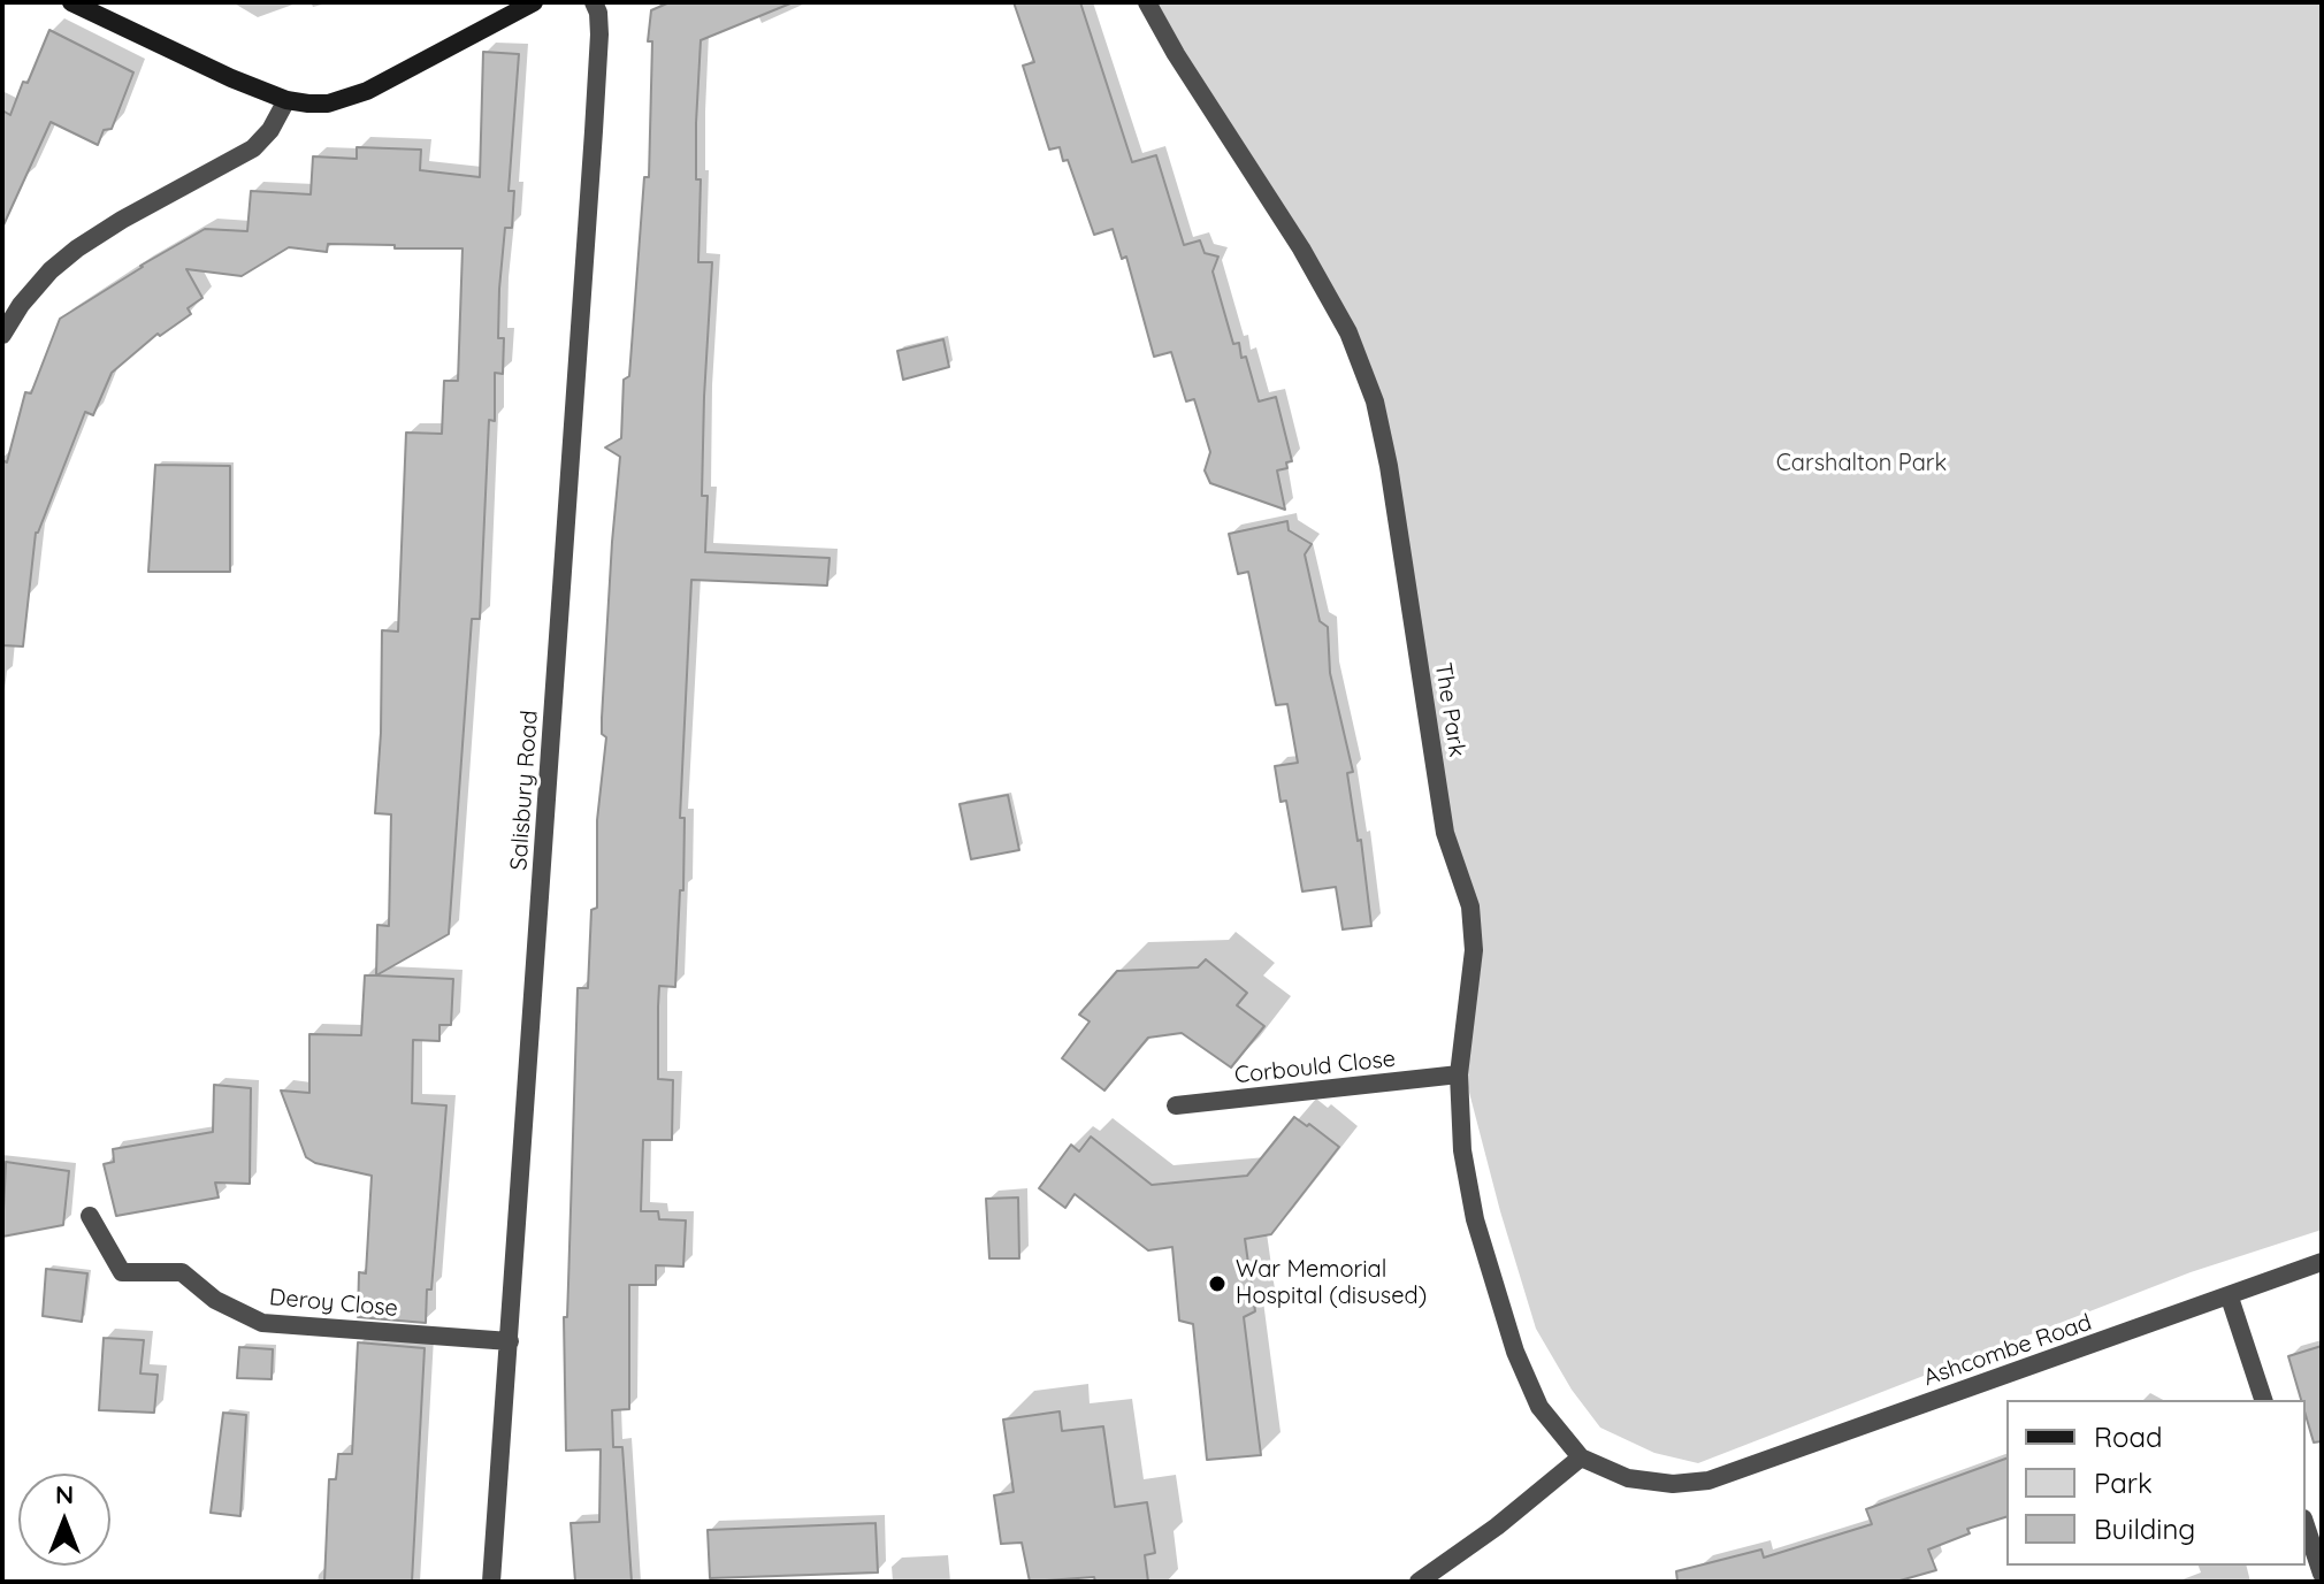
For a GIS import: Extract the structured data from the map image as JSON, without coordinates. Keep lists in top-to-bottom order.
{
  "streets": {
    "street": [
      "The Park",
      "Salisbury Road",
      "Corbould Close",
      "Deroy Close",
      "Ashcombe Road"
    ]
  },
  "crossings": [
    ["The Park", "Corbould Close"],
    ["The Park", "Ashcombe Road"],
    ["Salisbury Road", "Deroy Close"]
  ],
  "parks": ["Carshalton Park"],
  "places": ["War Memorial Hospital (disused)"],
  "legend": ["Road", "Park", "Building"],
  "north": "top"
}
